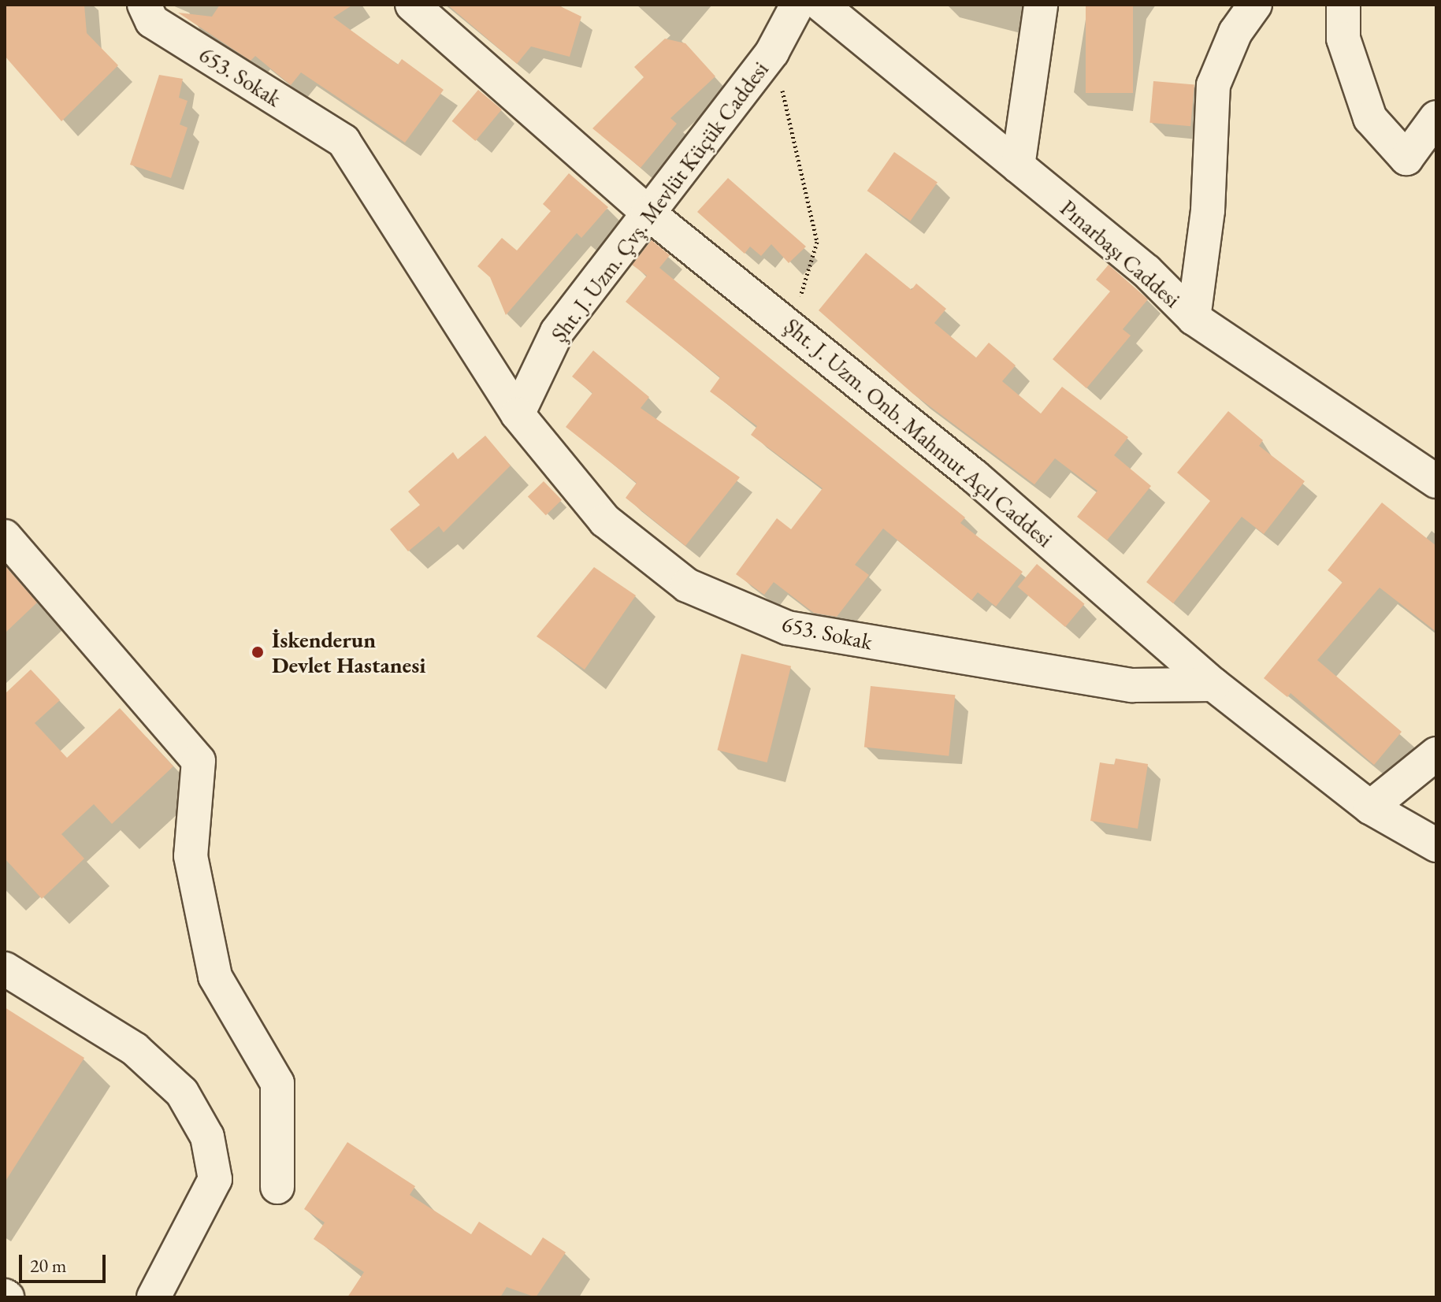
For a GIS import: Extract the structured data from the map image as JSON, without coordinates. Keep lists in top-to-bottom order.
{
  "streets": {
    "street": [
      "653. Sokak",
      "Şht. J. Uzm. Çvş. Mevlüt Küçük Caddesi",
      "Pınarbaşı Caddesi",
      "Şht. J. Uzm. Onb. Mahmut Açıl Caddesi"
    ]
  },
  "crossings": [
    ["653. Sokak", "Şht. J. Uzm. Çvş. Mevlüt Küçük Caddesi"],
    ["653. Sokak", "Şht. J. Uzm. Onb. Mahmut Açıl Caddesi"],
    ["Şht. J. Uzm. Çvş. Mevlüt Küçük Caddesi", "Şht. J. Uzm. Onb. Mahmut Açıl Caddesi"]
  ],
  "places": ["İskenderun Devlet Hastanesi"],
  "scale_bar": "20 m"
}
